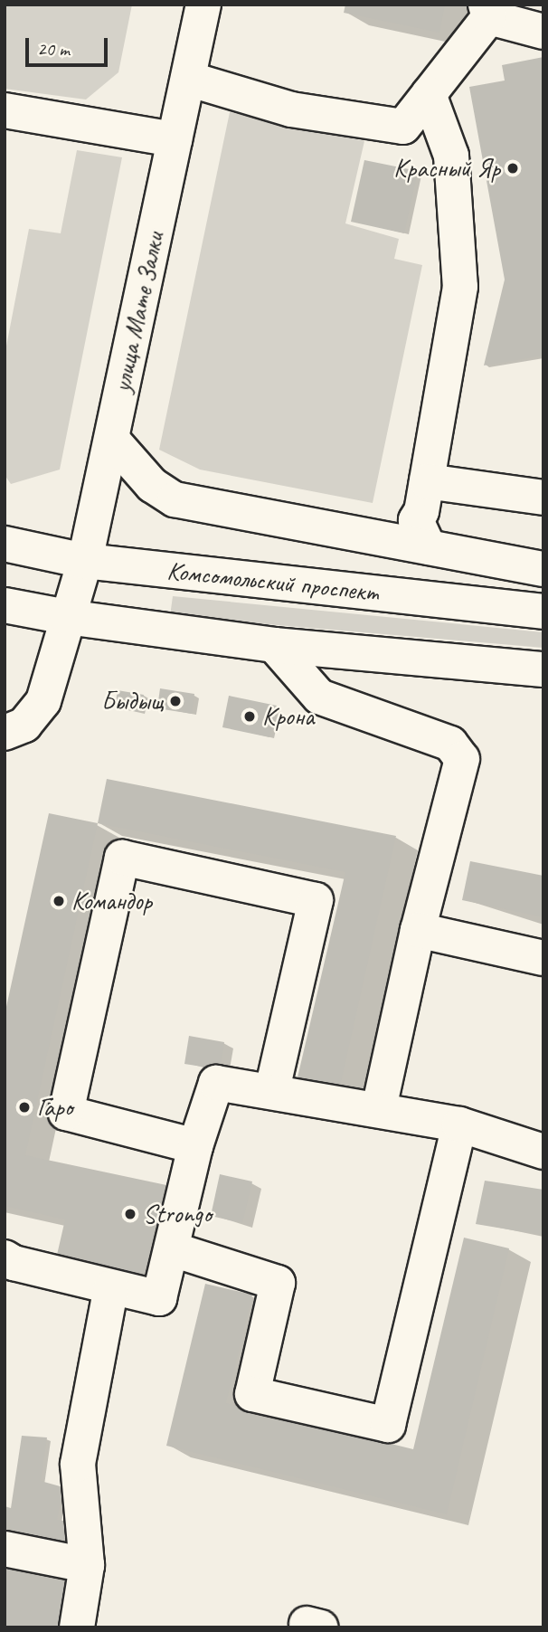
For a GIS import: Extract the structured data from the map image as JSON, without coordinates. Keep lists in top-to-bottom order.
{
  "streets": {
    "main road": ["улица Мате Залки", "Комсомольский проспект"]
  },
  "crossings": [
    ["улица Мате Залки", "Комсомольский проспект"]
  ],
  "places": [
    "Красный Яр",
    "Быдыщ",
    "Крона",
    "Командор",
    "Гаро",
    "Strongo"
  ],
  "scale_bar": "20 m"
}
